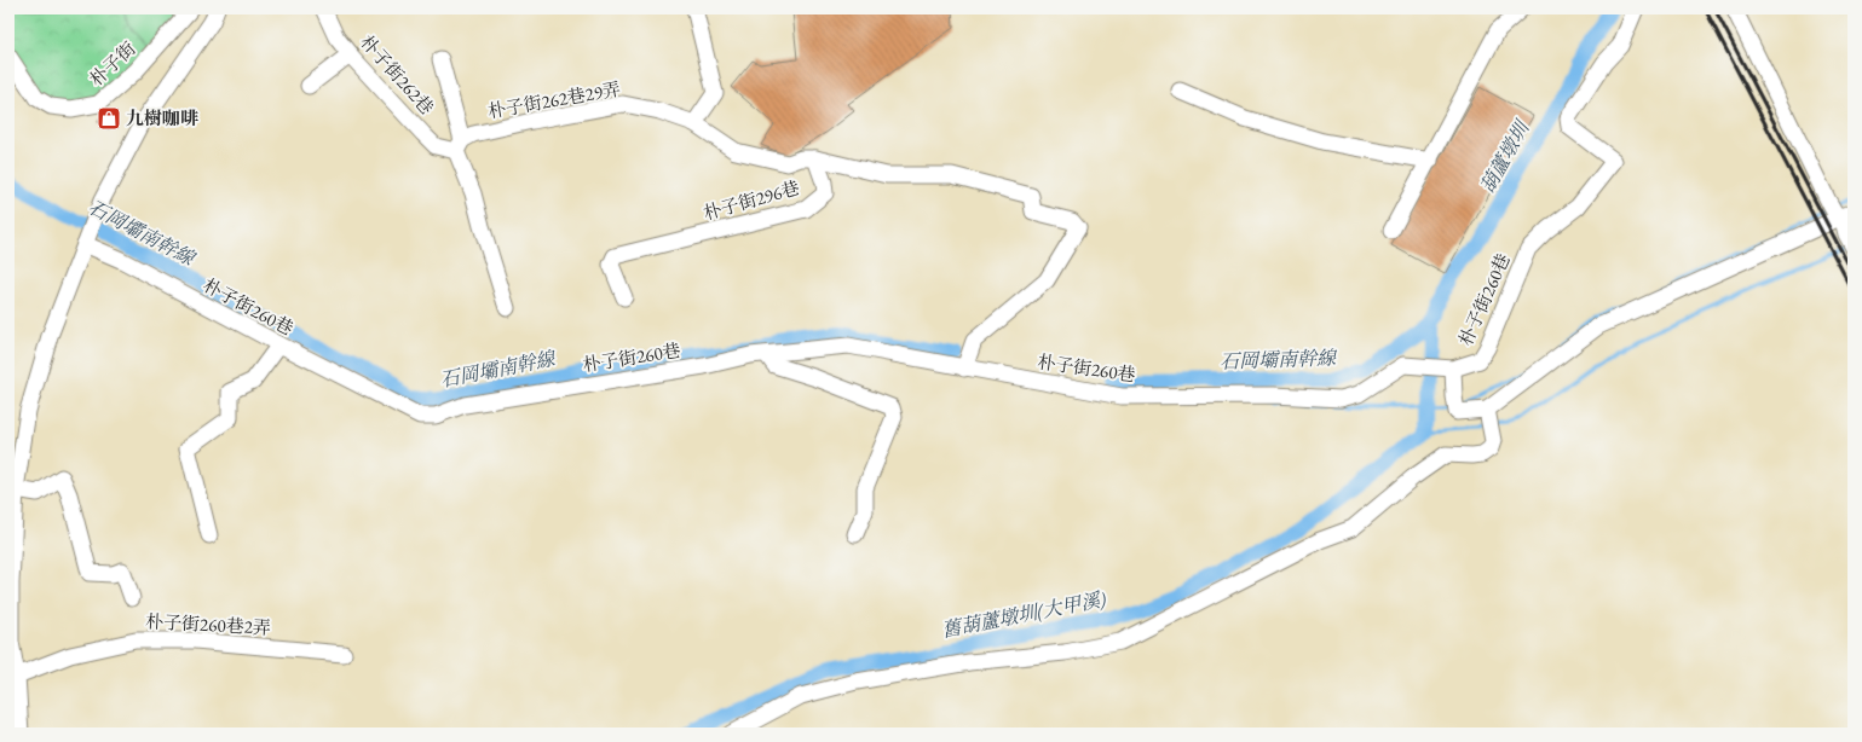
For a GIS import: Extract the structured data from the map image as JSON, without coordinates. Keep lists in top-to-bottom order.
{
  "streets": {
    "street": [
      "朴子街",
      "朴子街262巷",
      "朴子街262巷29弄",
      "朴子街296巷",
      "朴子街260巷",
      "朴子街260巷2弄"
    ]
  },
  "crossings": [
    ["朴子街262巷", "朴子街262巷29弄"],
    ["朴子街262巷29弄", "朴子街296巷"]
  ],
  "water": ["葫蘆墩圳", "石岡壩南幹線", "舊葫蘆墩圳(大甲溪)"],
  "places": {
    "shop": ["九樹咖啡"]
  }
}
